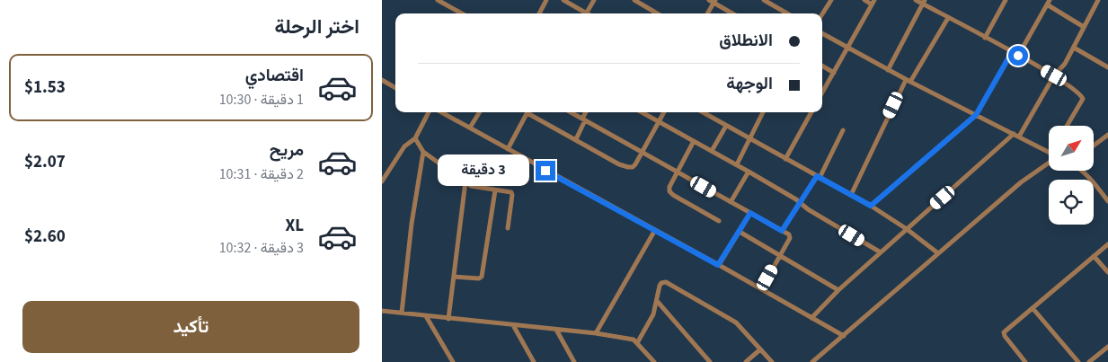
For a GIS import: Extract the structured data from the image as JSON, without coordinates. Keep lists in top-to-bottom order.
{
  "north": "top right",
  "page": {
    "heading": "اختر الرحلة",
    "banner": ["الانطلاق", "الوجهة"],
    "list": [
      {
        "name": "اقتصادي",
        "note": "1 دقيقة · 10:30",
        "value": "$1.53"
      },
      {
        "name": "مريح",
        "note": "2 دقيقة · 10:31",
        "value": "$2.07"
      },
      {
        "name": "XL",
        "note": "3 دقيقة · 10:32",
        "value": "$2.60"
      }
    ],
    "bubble": "3 دقيقة",
    "buttons": "تأكيد"
  }
}
